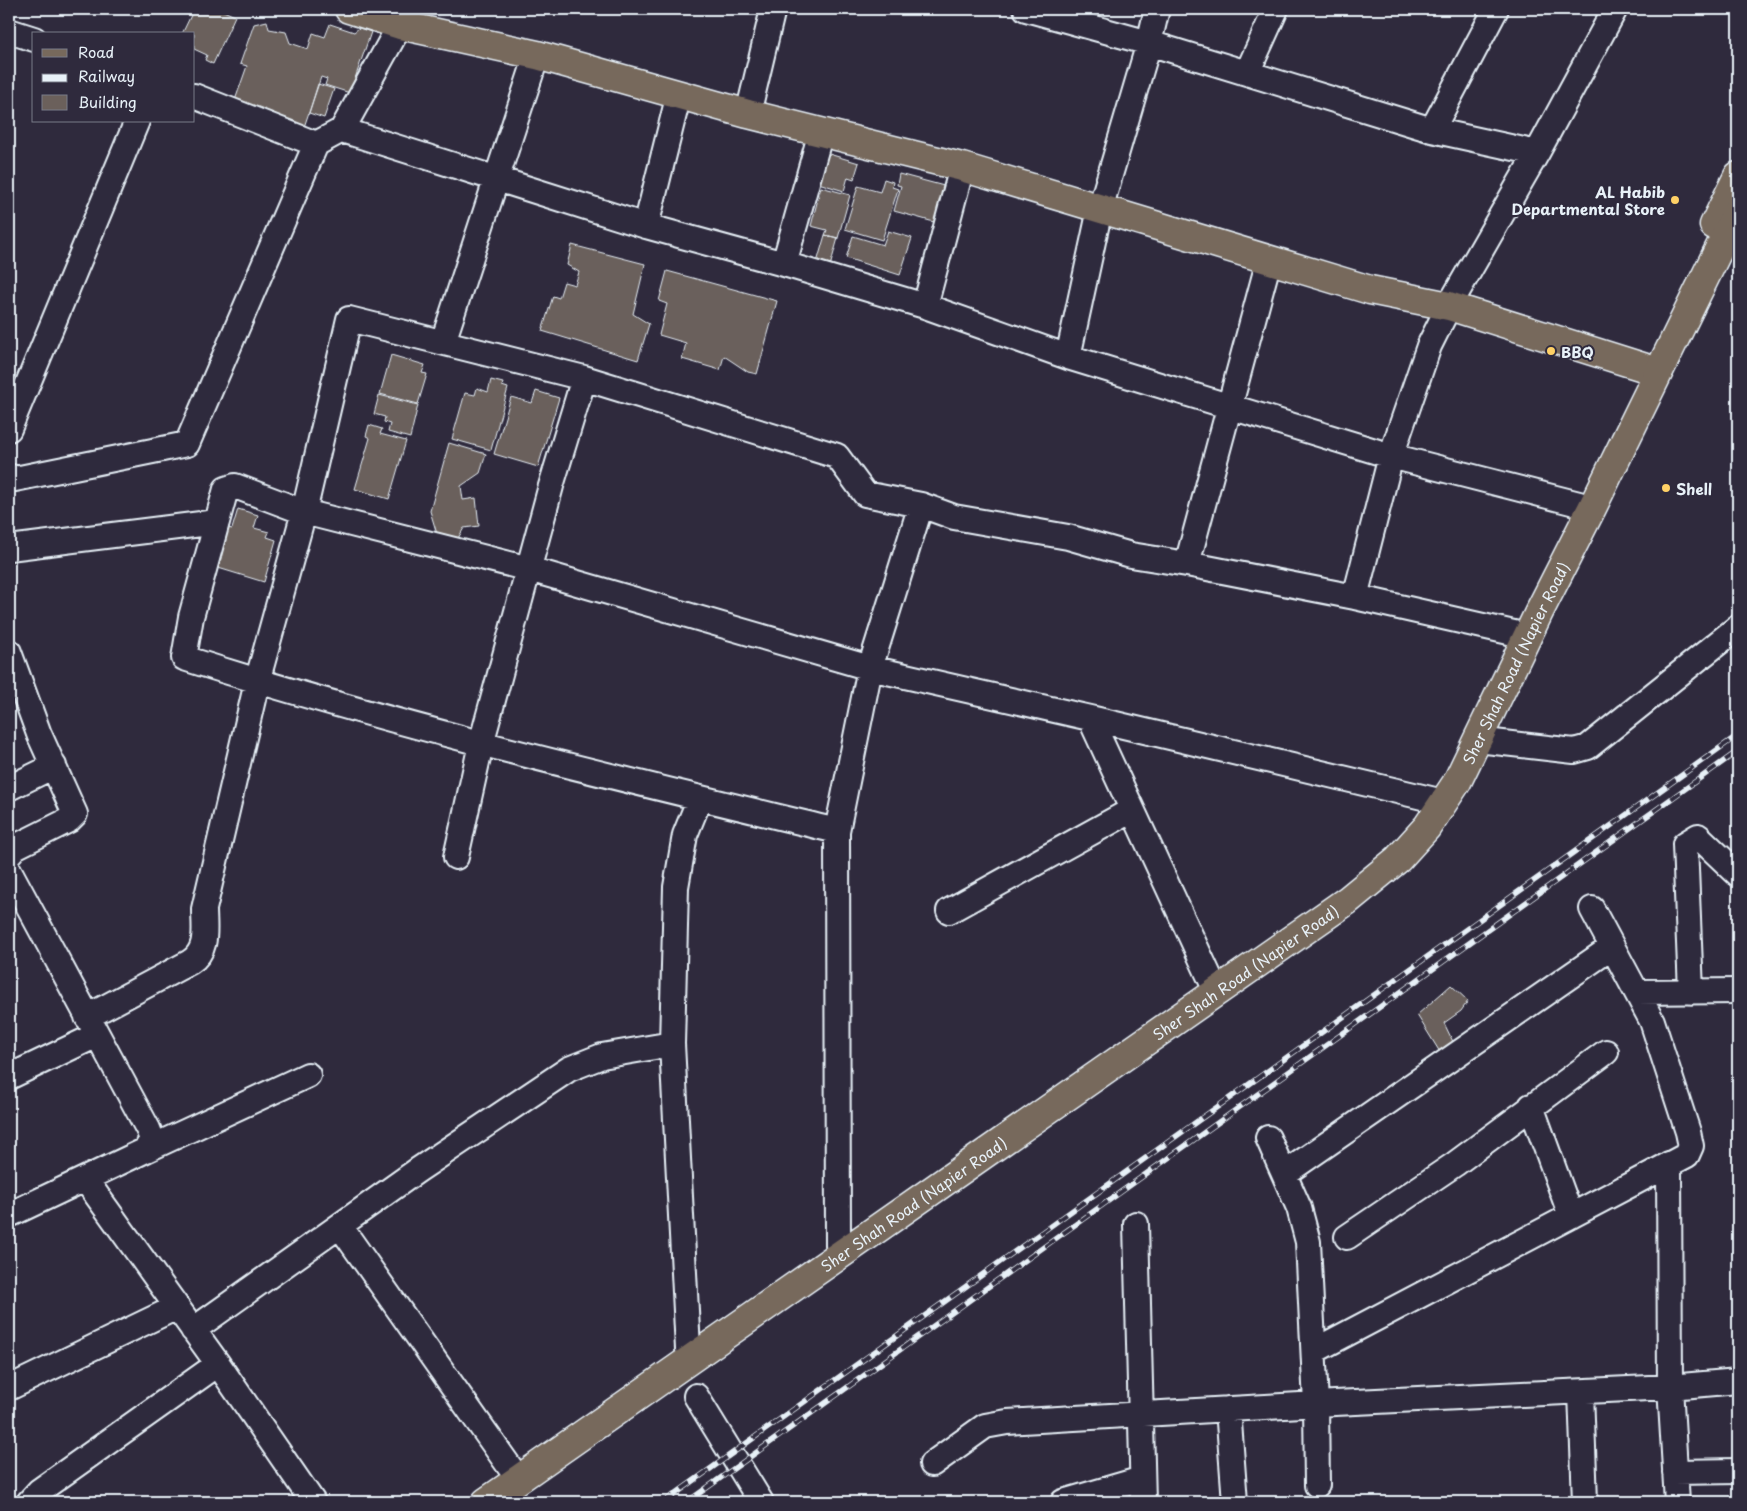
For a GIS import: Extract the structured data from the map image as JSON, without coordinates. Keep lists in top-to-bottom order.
{
  "streets": {
    "main road": ["Sher Shah Road (Napier Road)"]
  },
  "places": ["AL Habib Departmental Store", "BBQ", "Shell"],
  "legend": ["Road", "Railway", "Building"]
}
